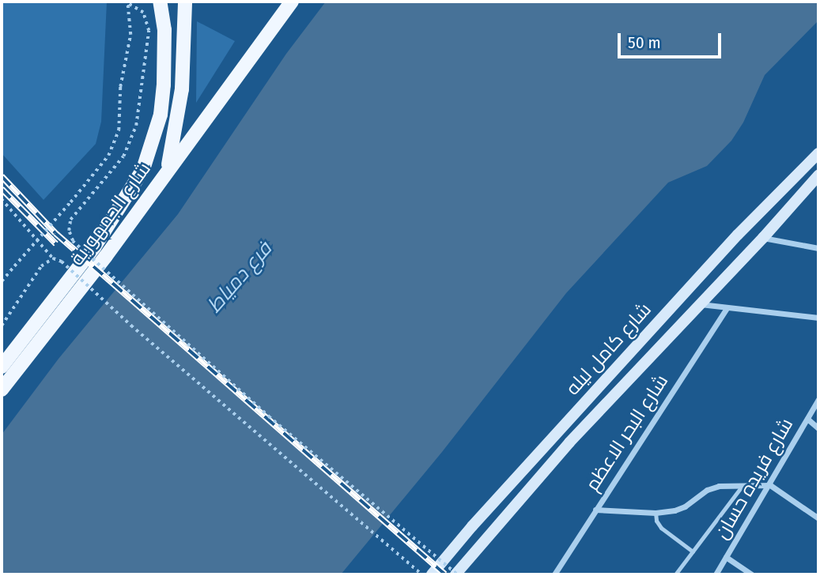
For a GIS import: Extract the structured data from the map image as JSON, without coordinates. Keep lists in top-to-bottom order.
{
  "streets": {
    "main road": ["شارع الجمهورية"],
    "street": ["شارع كامل ليله", "شارع البحر الاعظم", "شارع فريده حسان"]
  },
  "water": ["فرع دمياط"],
  "scale_bar": "50 m"
}
